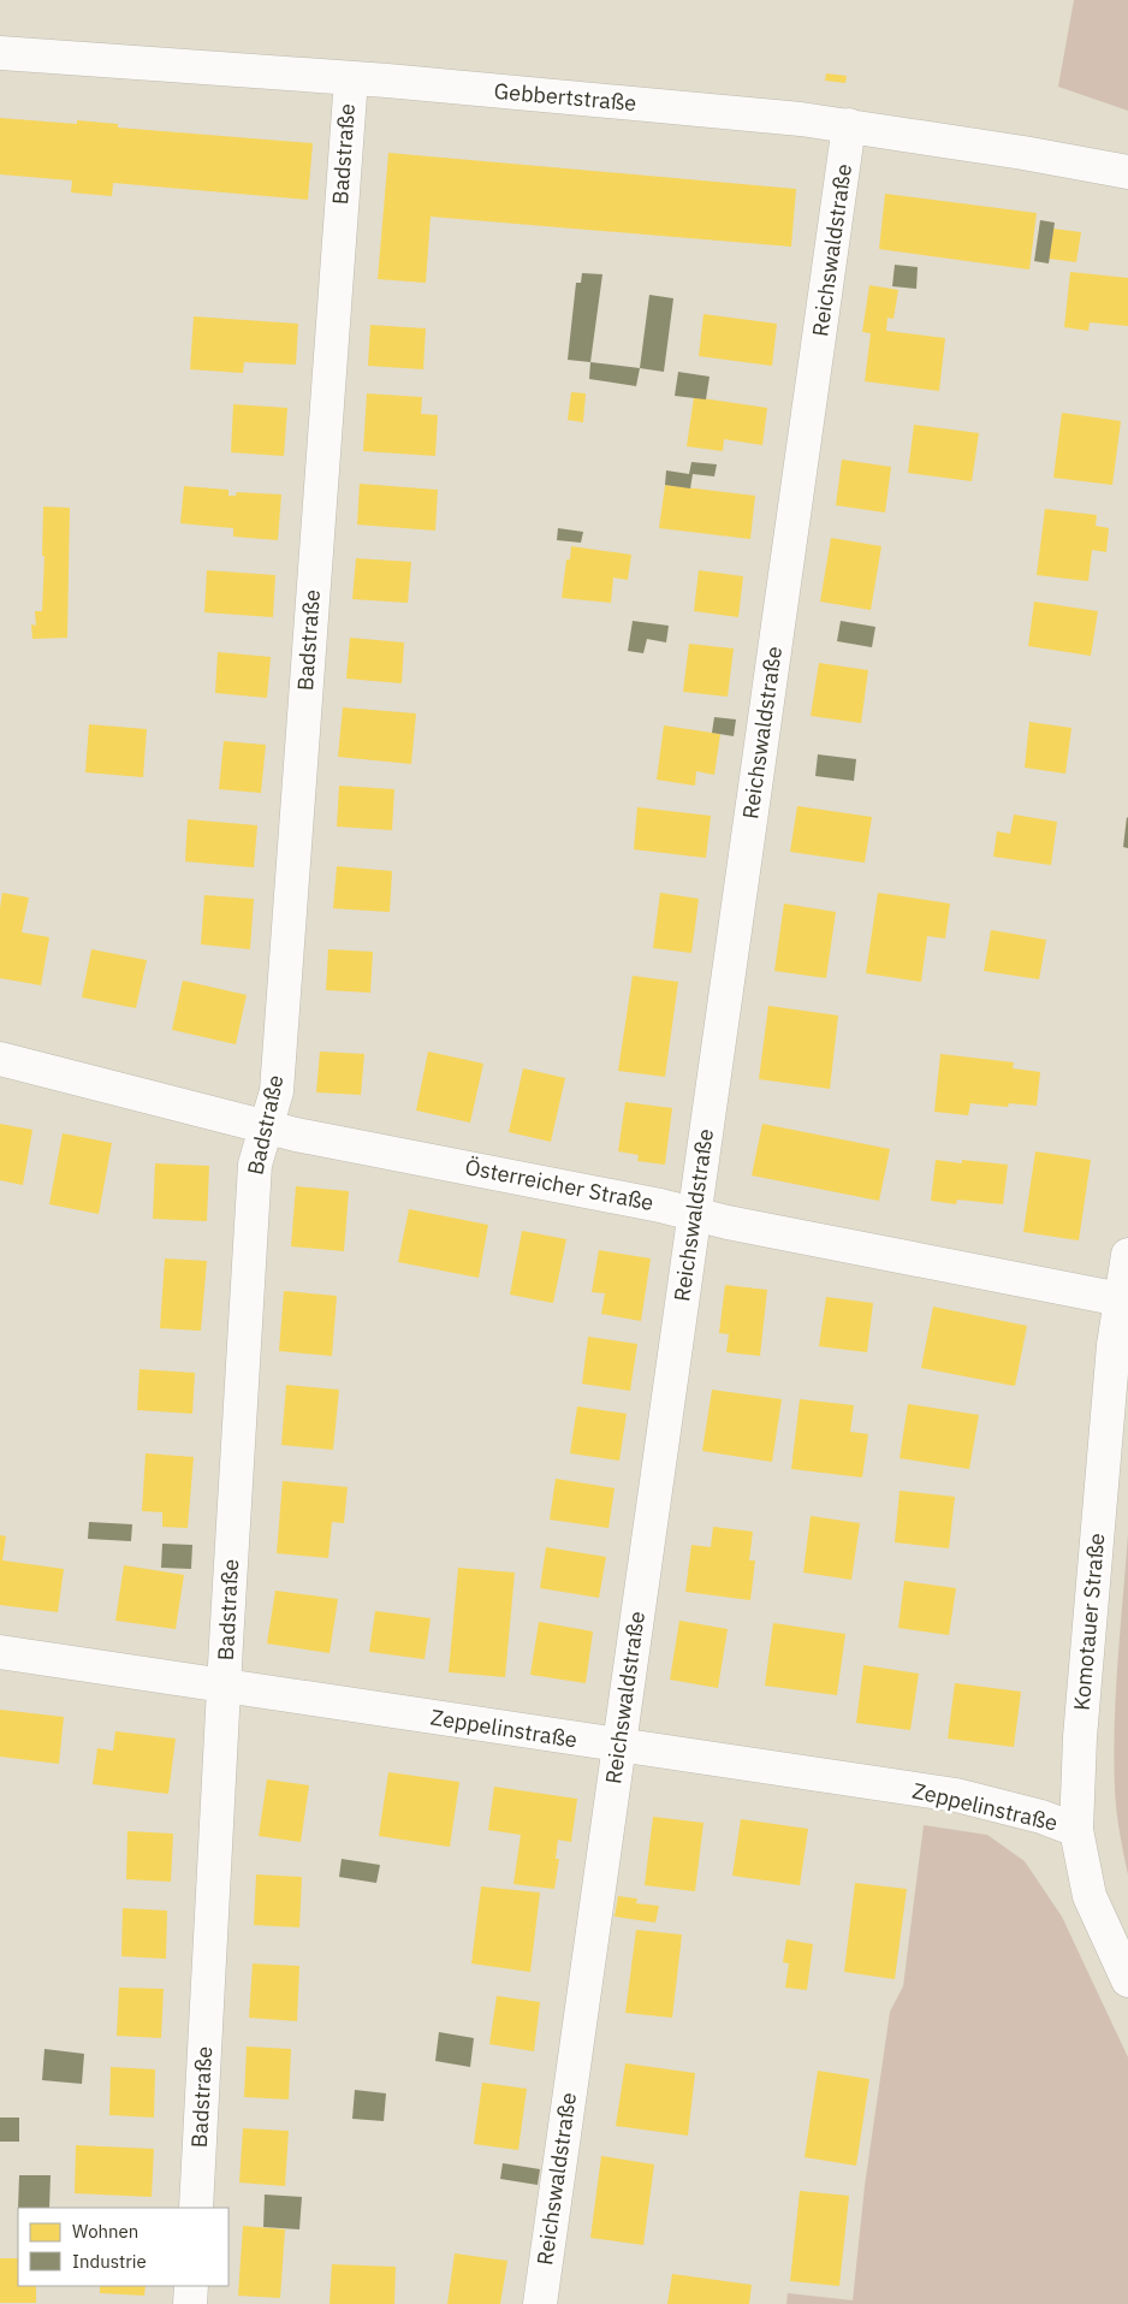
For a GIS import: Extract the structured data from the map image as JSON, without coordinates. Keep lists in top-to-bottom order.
{
  "streets": {
    "street": [
      "Gebbertstraße",
      "Badstraße",
      "Reichswaldstraße",
      "Österreicher Straße",
      "Komotauer Straße",
      "Zeppelinstraße"
    ]
  },
  "crossings": [
    ["Gebbertstraße", "Badstraße"],
    ["Gebbertstraße", "Reichswaldstraße"],
    ["Badstraße", "Österreicher Straße"],
    ["Badstraße", "Zeppelinstraße"],
    ["Reichswaldstraße", "Österreicher Straße"],
    ["Reichswaldstraße", "Zeppelinstraße"],
    ["Österreicher Straße", "Komotauer Straße"],
    ["Komotauer Straße", "Zeppelinstraße"]
  ],
  "legend": ["Wohnen", "Industrie"]
}
